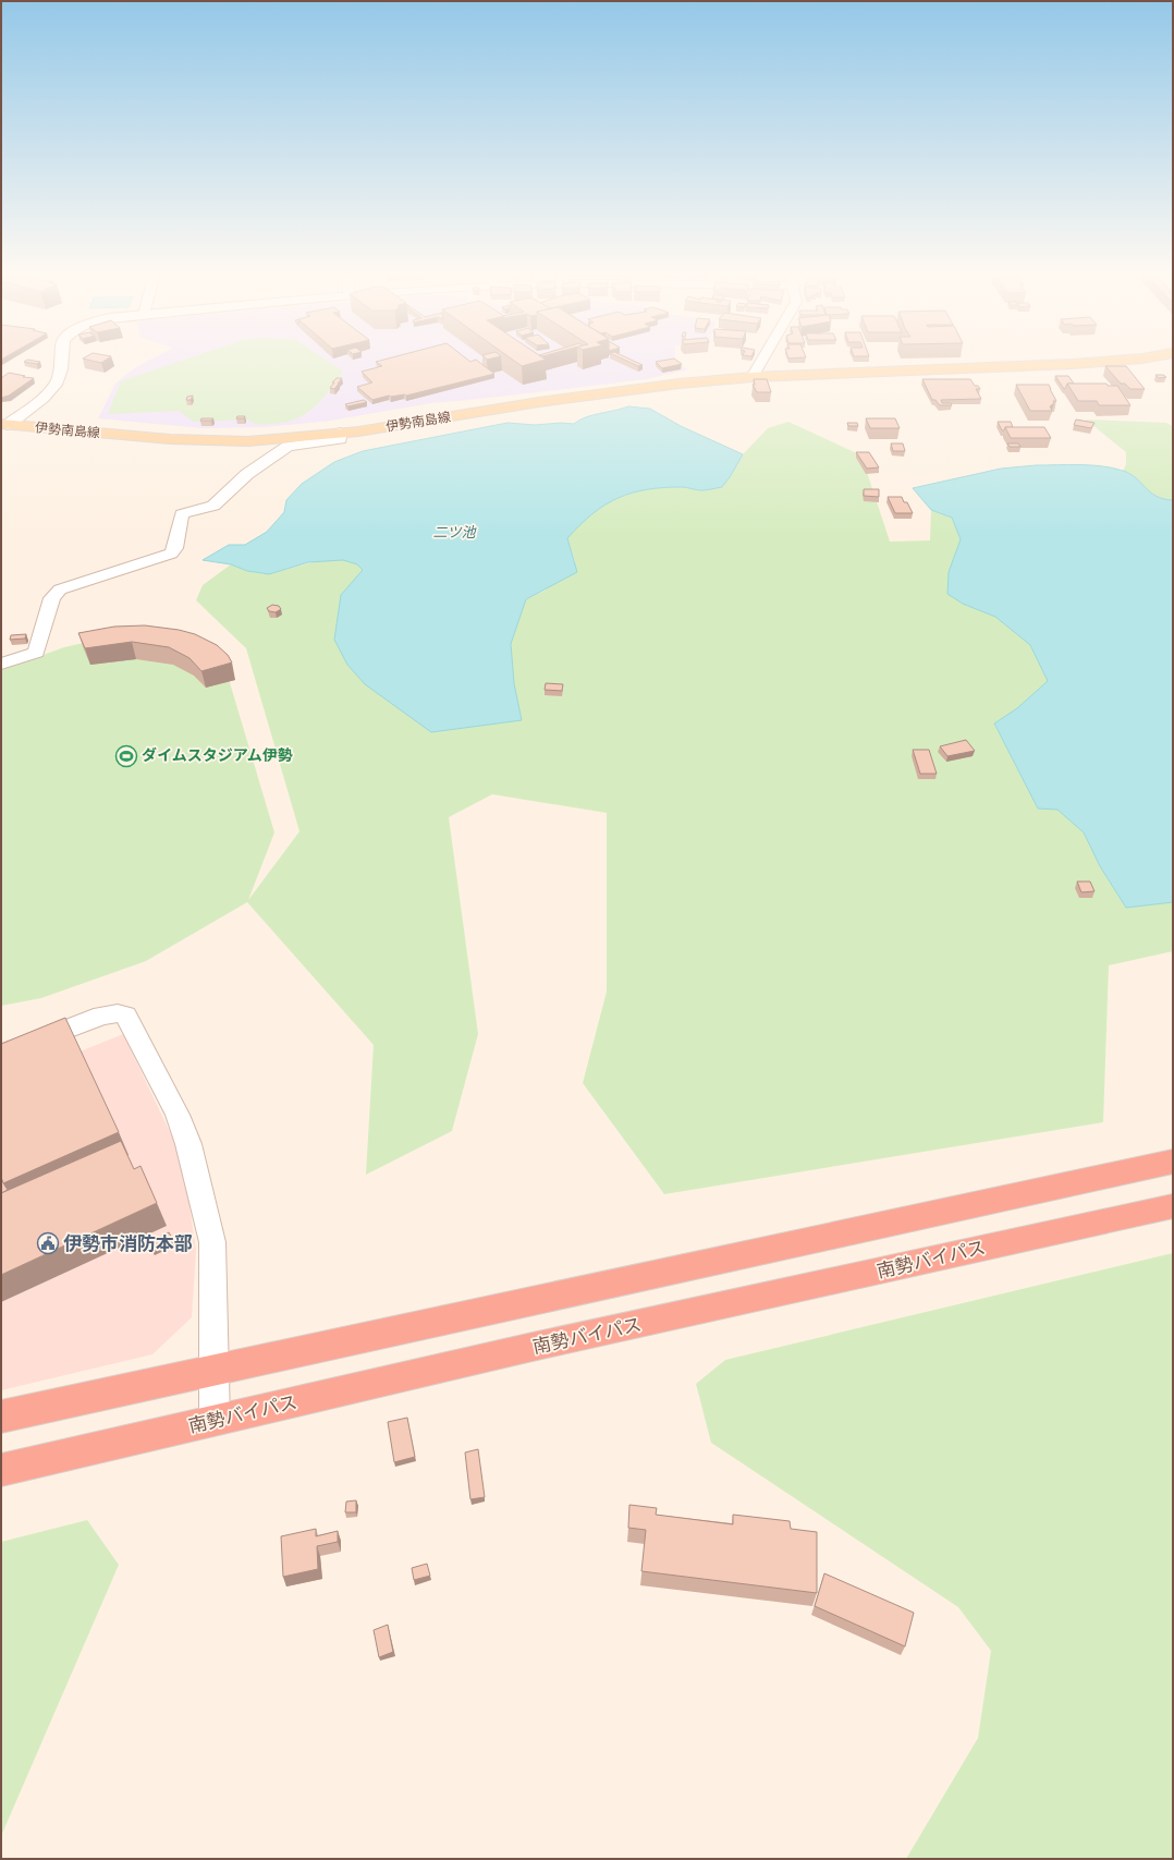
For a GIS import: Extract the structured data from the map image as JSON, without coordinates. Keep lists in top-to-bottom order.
{
  "streets": {
    "highway": ["南勢バイパス"],
    "main road": ["伊勢南島線"]
  },
  "water": ["二ツ池"],
  "places": {
    "sports": ["ダイムスタジアム伊勢"],
    "public building": ["伊勢市消防本部"]
  }
}
